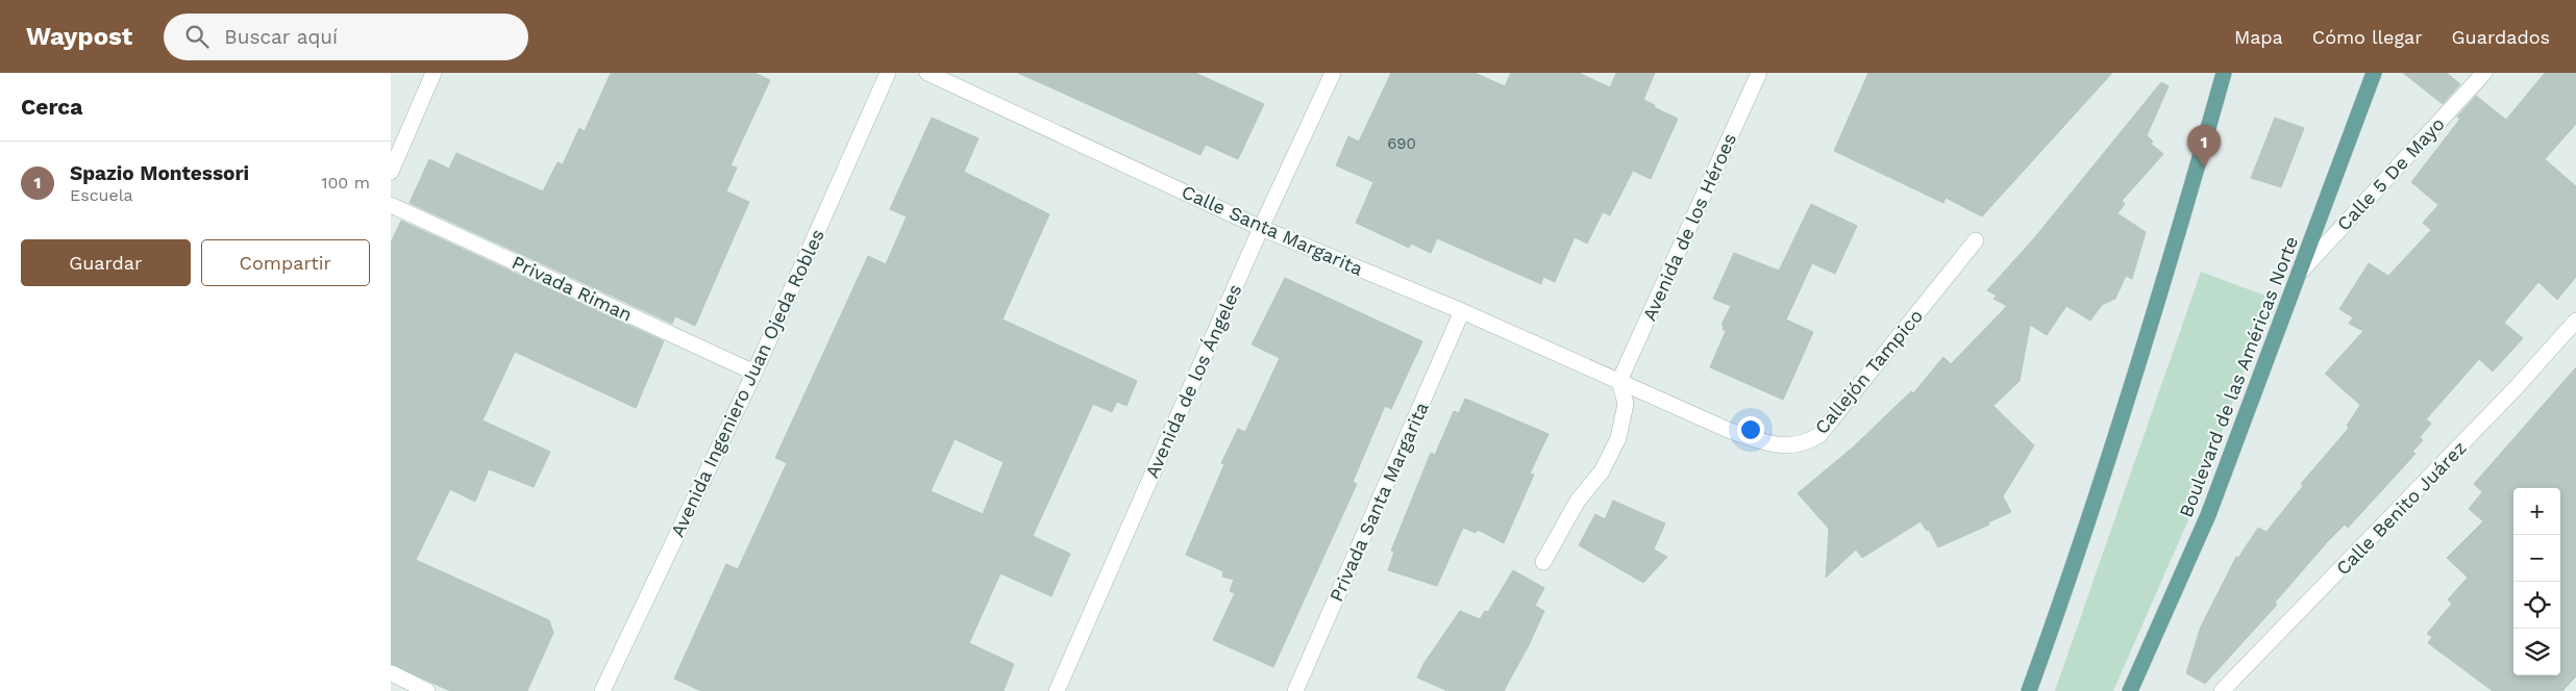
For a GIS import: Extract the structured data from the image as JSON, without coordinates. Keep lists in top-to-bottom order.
{
  "streets": {
    "main road": ["Boulevard de las Américas Norte"],
    "street": [
      "Calle 5 De Mayo",
      "Avenida de los Héroes",
      "Calle Santa Margarita",
      "Privada Riman",
      "Callejón Tampico",
      "Avenida de los Ángeles",
      "Avenida Ingeniero Juan Ojeda Robles",
      "Privada Santa Margarita",
      "Calle Benito Juárez"
    ]
  },
  "crossings": [
    ["Calle 5 De Mayo", "Boulevard de las Américas Norte"],
    ["Avenida de los Héroes", "Calle Santa Margarita"],
    ["Avenida de los Héroes", "Callejón Tampico"],
    ["Calle Santa Margarita", "Callejón Tampico"],
    ["Calle Santa Margarita", "Avenida de los Ángeles"],
    ["Calle Santa Margarita", "Privada Santa Margarita"],
    ["Privada Riman", "Avenida Ingeniero Juan Ojeda Robles"]
  ],
  "house_numbers": ["690"],
  "page": {
    "header": "Waypost",
    "search": "Buscar aquí",
    "nav": ["Mapa", "Cómo llegar", "Guardados"],
    "heading": "Cerca",
    "pins": "1",
    "list": [
      {
        "mark": "1",
        "name": "Spazio Montessori",
        "note": "Escuela",
        "value": "100 m"
      }
    ],
    "buttons": ["Guardar", "Compartir"],
    "map_buttons": ["+", "−"]
  }
}
